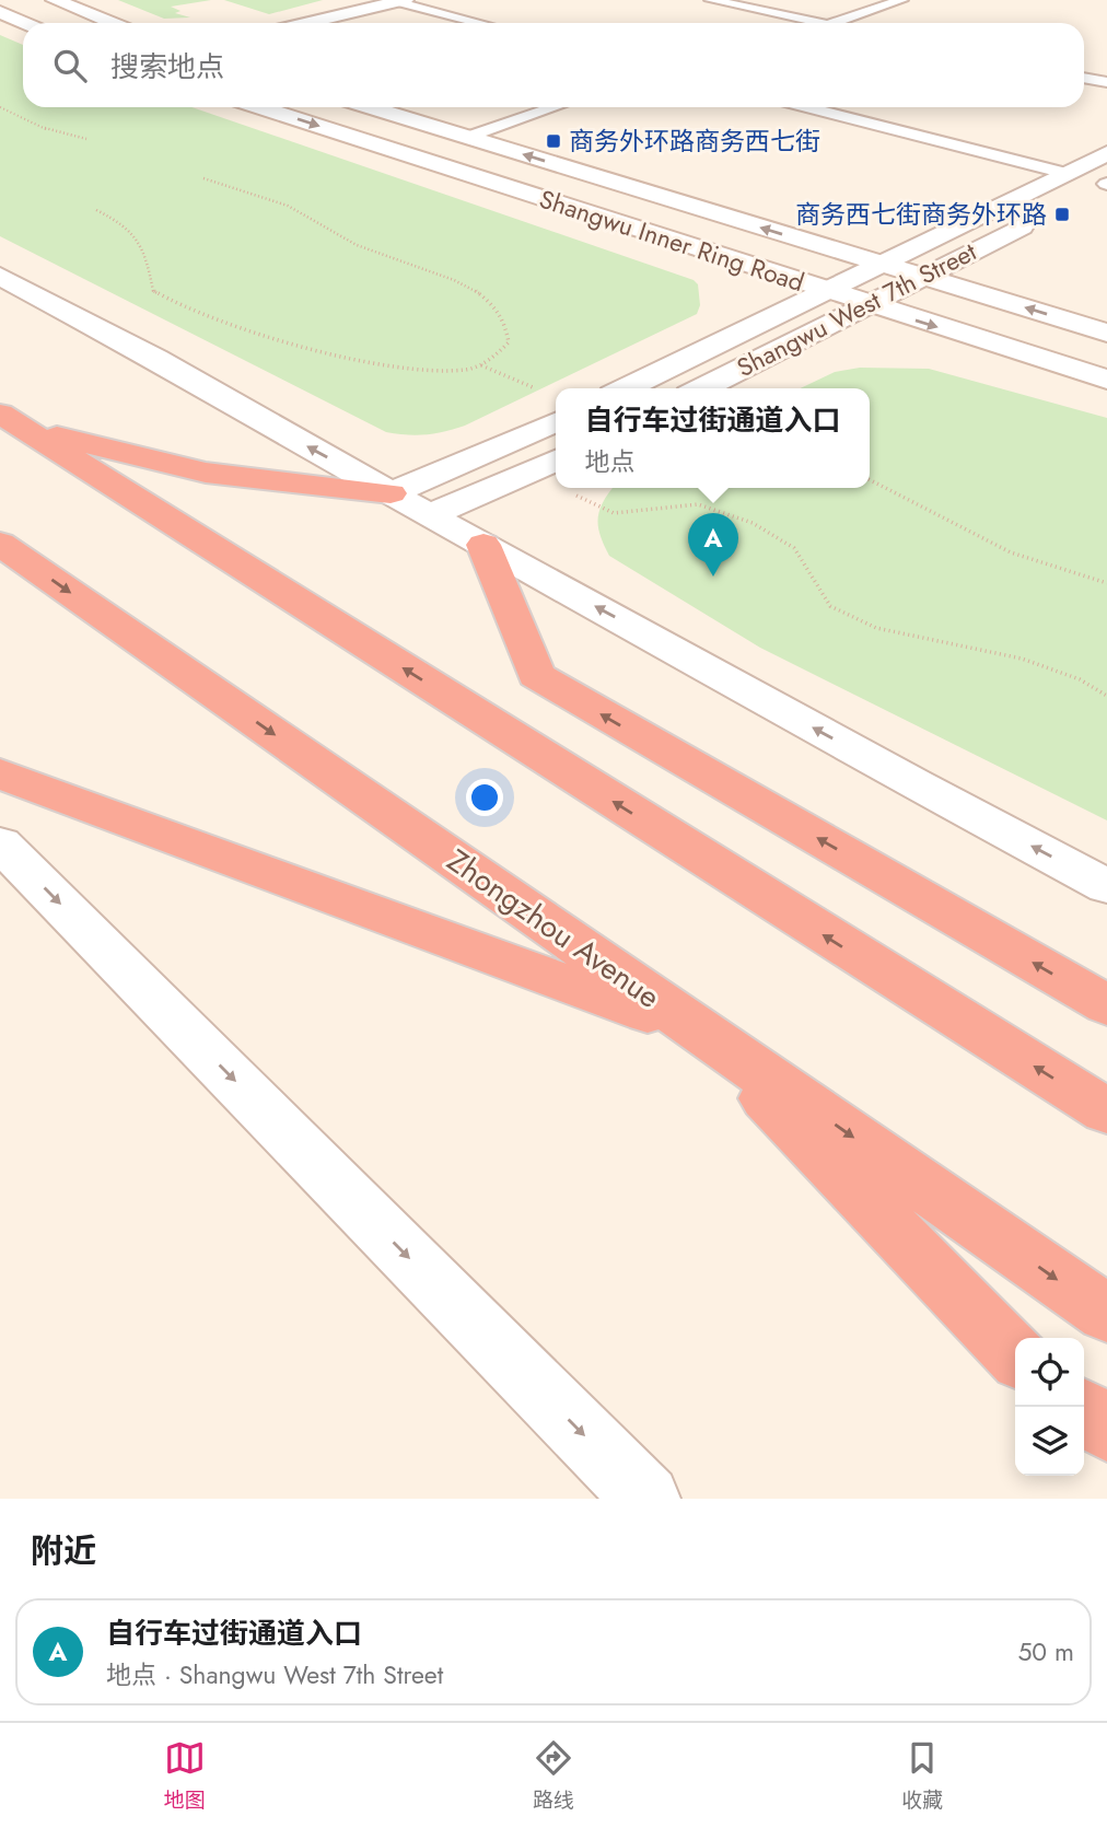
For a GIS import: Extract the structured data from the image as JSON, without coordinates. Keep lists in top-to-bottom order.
{
  "streets": {
    "highway": ["Zhongzhou Avenue"],
    "street": ["Shangwu Inner Ring Road", "Shangwu West 7th Street"]
  },
  "crossings": [
    ["Shangwu Inner Ring Road", "Shangwu West 7th Street"]
  ],
  "places": {
    "transit": ["商务外环路商务西七街", "商务西七街商务外环路"]
  },
  "page": {
    "search": "搜索地点",
    "popup": ["自行车过街通道入口", "地点"],
    "pins": "A",
    "heading": "附近",
    "list": [
      {
        "mark": "A",
        "name": "自行车过街通道入口",
        "note": "地点 · Shangwu West 7th Street",
        "value": "50 m"
      }
    ],
    "nav": ["地图", "路线", "收藏"]
  }
}
